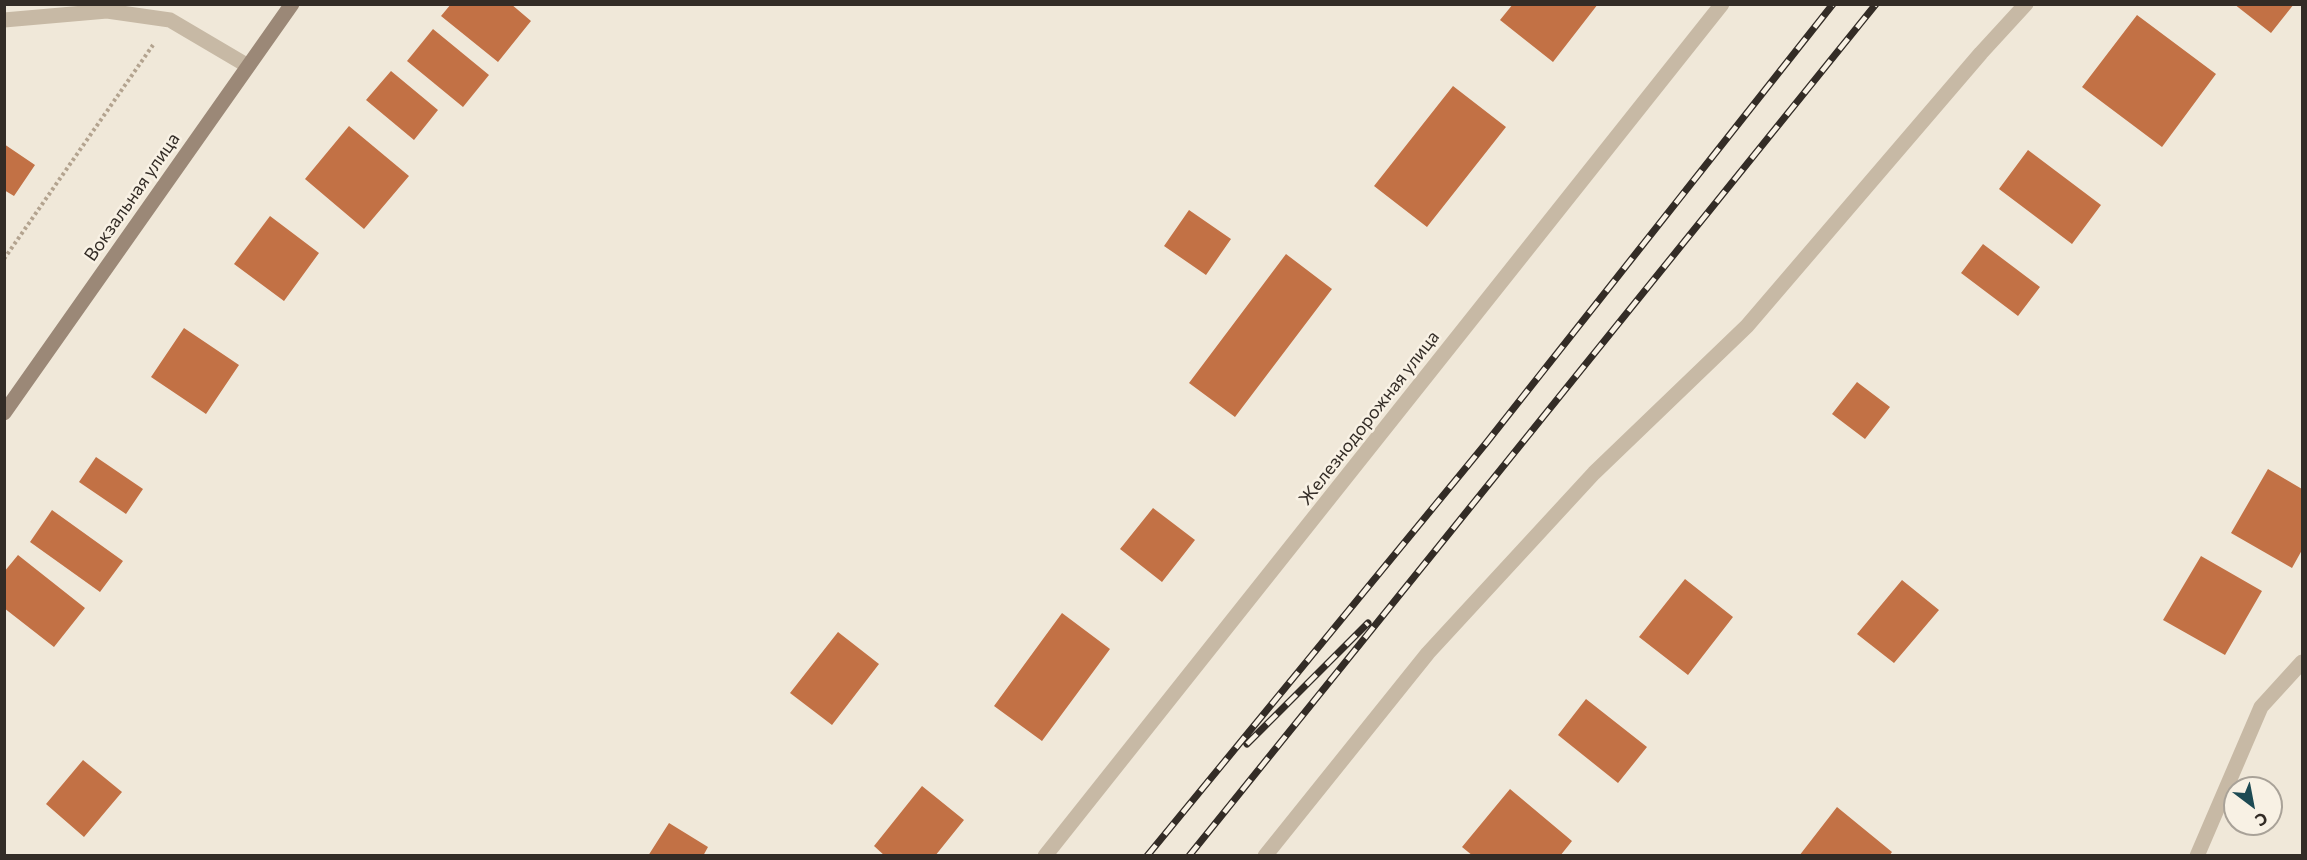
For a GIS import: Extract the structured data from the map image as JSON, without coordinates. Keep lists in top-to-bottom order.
{
  "streets": {
    "street": ["Вокзальная улица", "Железнодорожная улица"]
  },
  "north": "bottom right"
}
